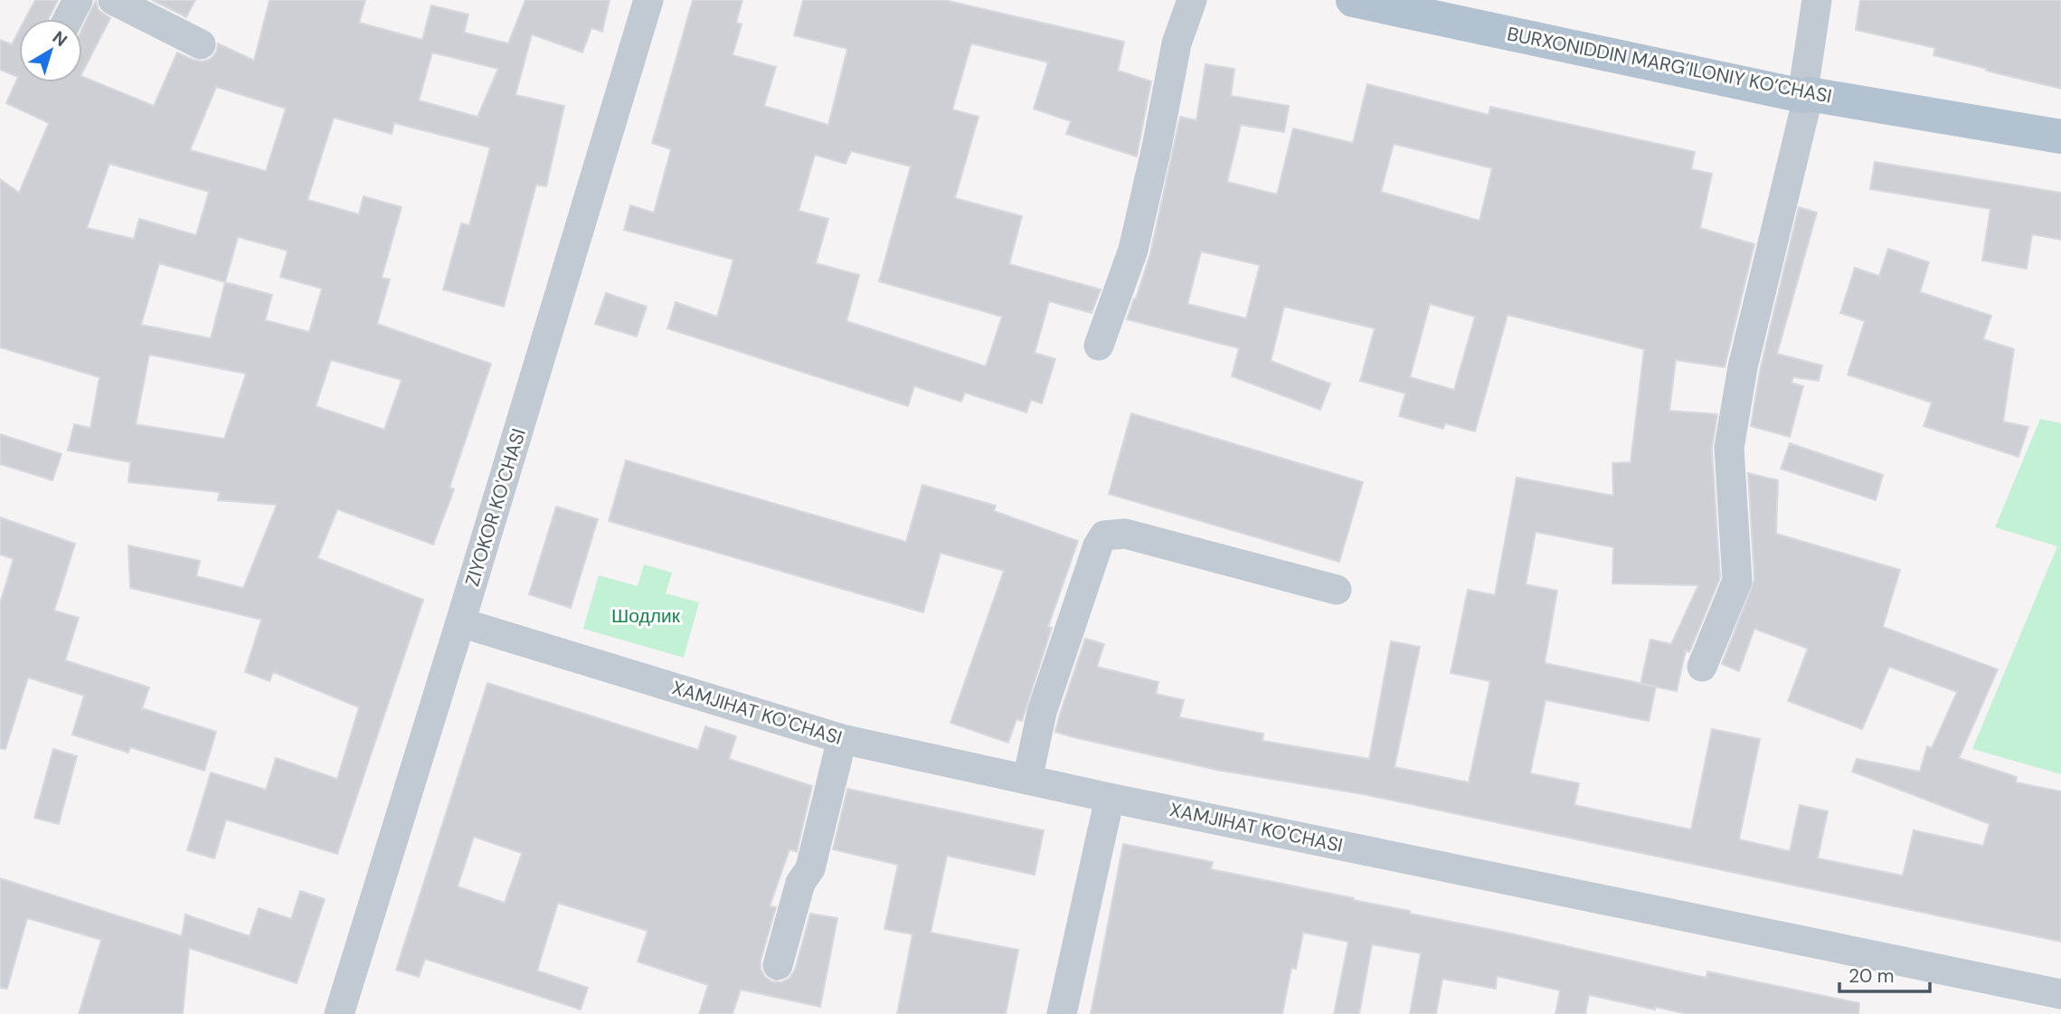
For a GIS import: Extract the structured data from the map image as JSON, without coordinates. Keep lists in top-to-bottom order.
{
  "streets": {
    "main road": ["BURXONIDDIN MARG’ILONIY KO’CHASI"],
    "street": ["ZIYOKOR KO'CHASI", "XAMJIHAT KO'CHASI"]
  },
  "crossings": [
    ["ZIYOKOR KO'CHASI", "XAMJIHAT KO'CHASI"]
  ],
  "parks": ["Шодлик"],
  "scale_bar": "20 m",
  "north": "top right"
}
